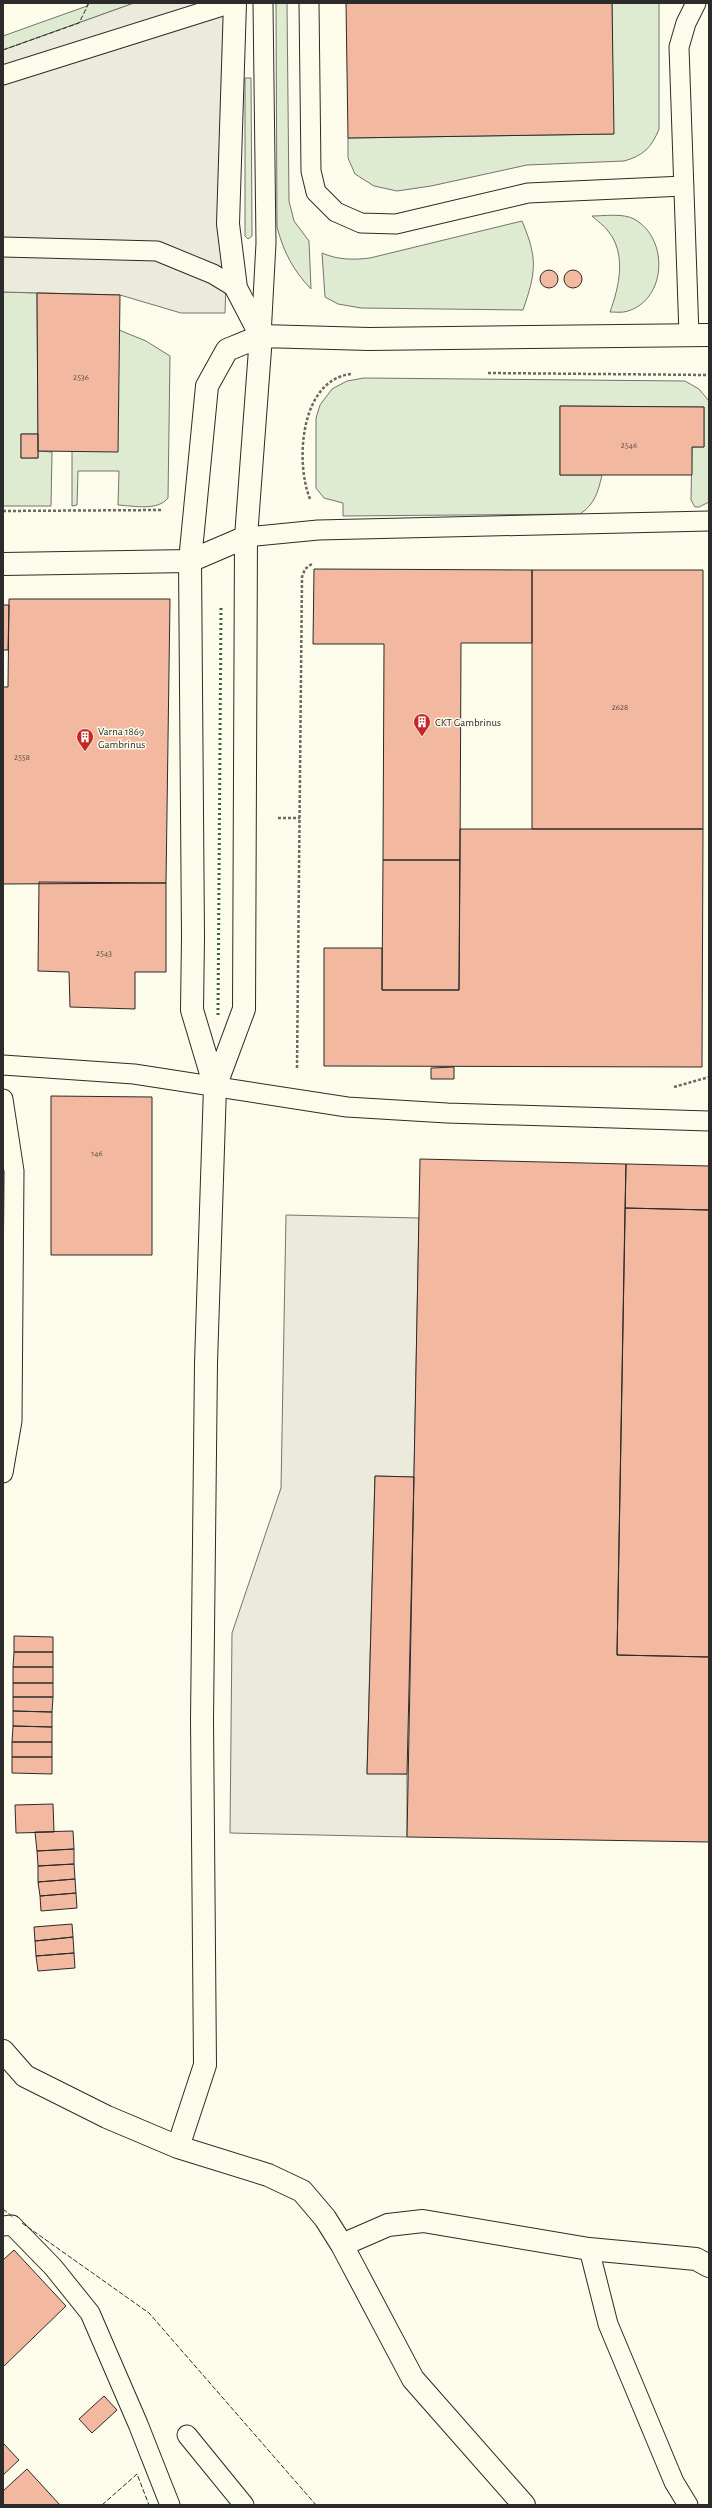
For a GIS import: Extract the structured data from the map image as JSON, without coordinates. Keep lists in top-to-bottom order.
{
  "places": {
    "building": ["CKT Gambrinus", "Varna 1869 Gambrinus"]
  },
  "house_numbers": [
    "2536",
    "2546",
    "2628",
    "2558",
    "2543",
    "146"
  ]
}
